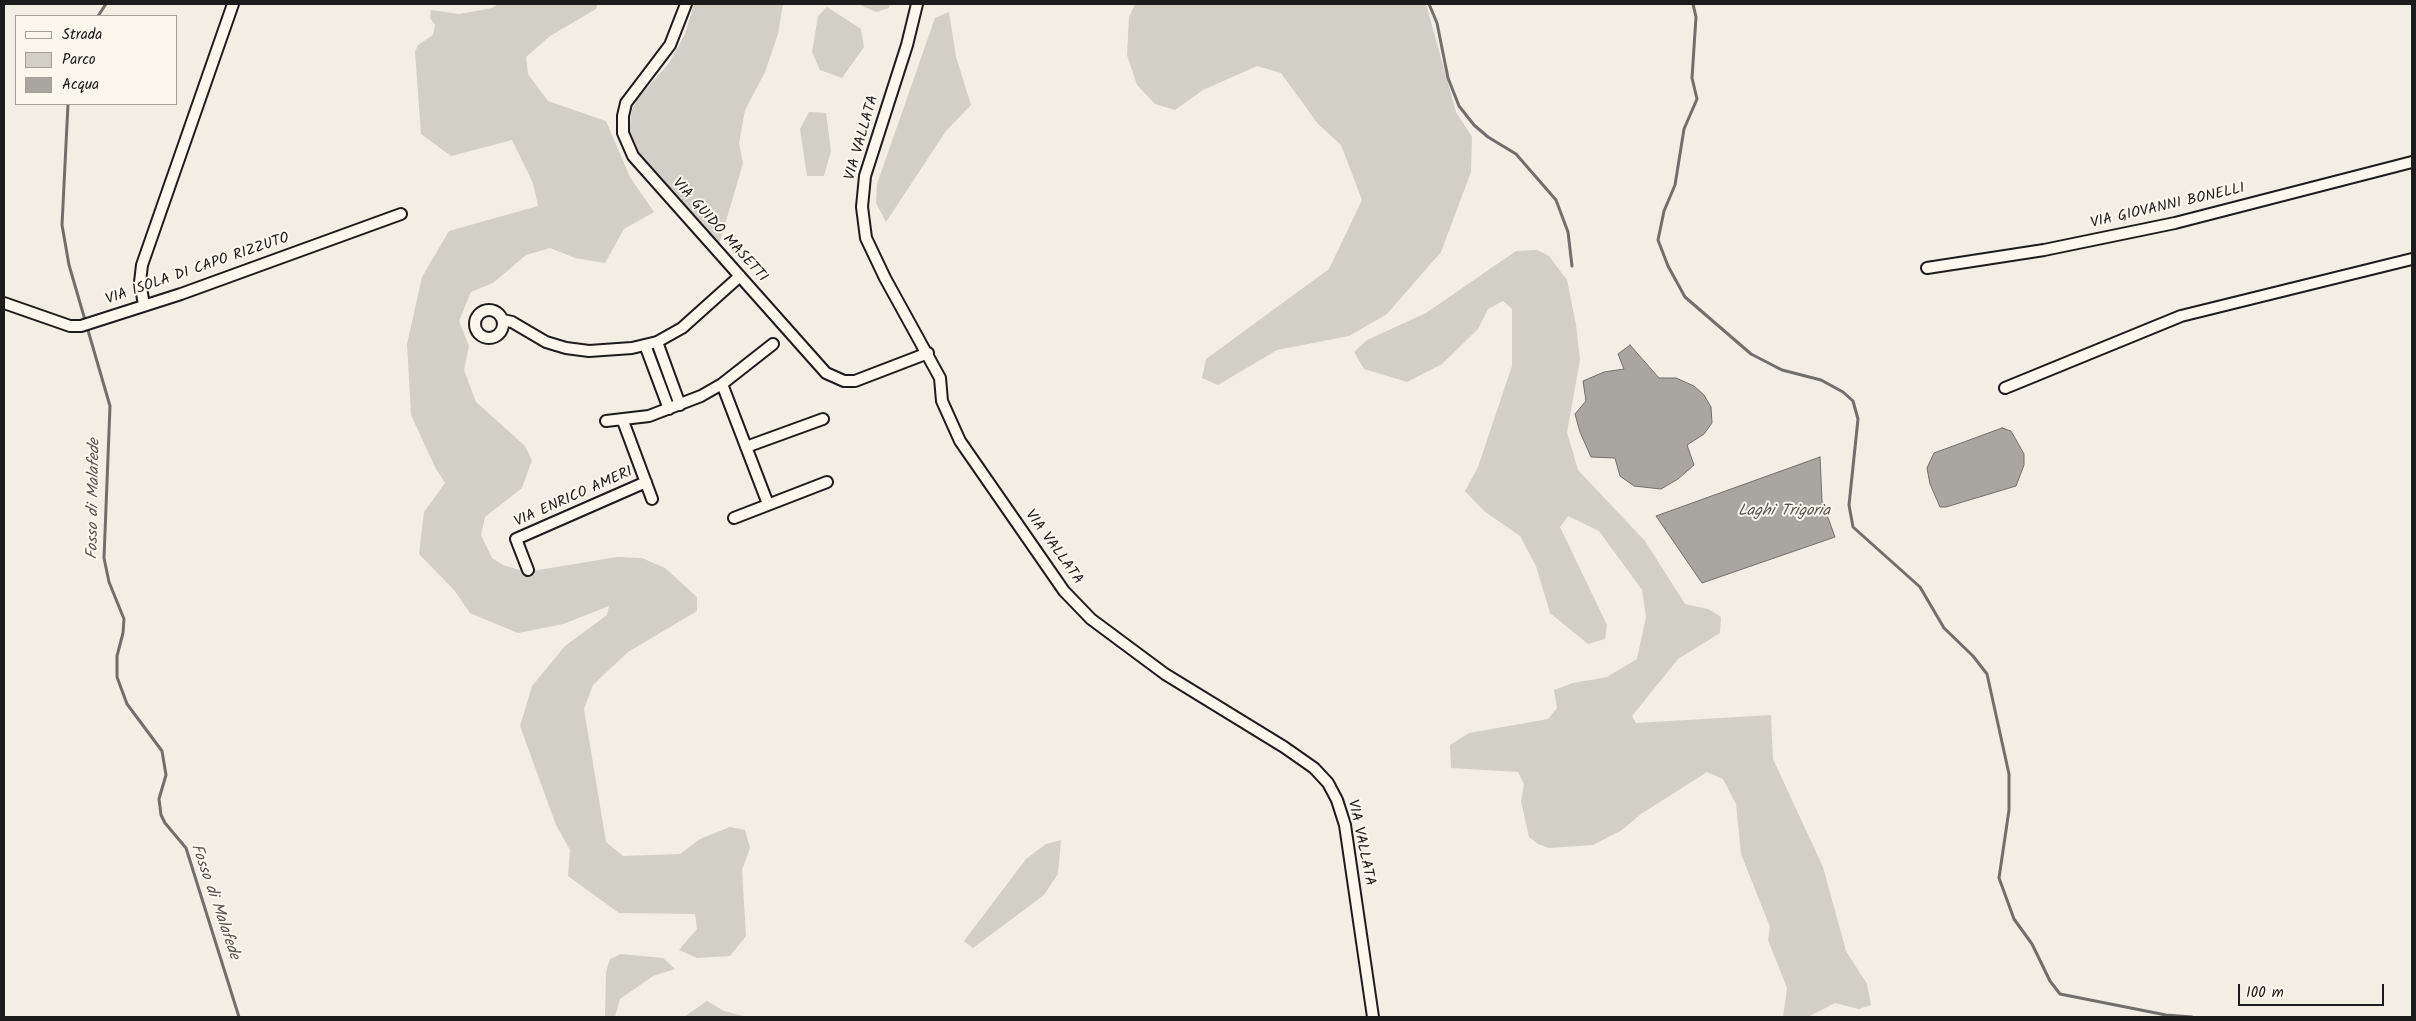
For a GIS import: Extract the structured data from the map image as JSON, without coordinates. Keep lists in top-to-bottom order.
{
  "streets": {
    "street": [
      "VIA VALLATA",
      "VIA GIOVANNI BONELLI",
      "VIA GUIDO MASETTI",
      "VIA ISOLA DI CAPO RIZZUTO",
      "VIA ENRICO AMERI"
    ]
  },
  "crossings": [
    ["VIA VALLATA", "VIA GUIDO MASETTI"]
  ],
  "water": ["Fosso di Malafede", "Laghi Trigoria"],
  "legend": ["Strada", "Parco", "Acqua"],
  "scale_bar": "100 m"
}
